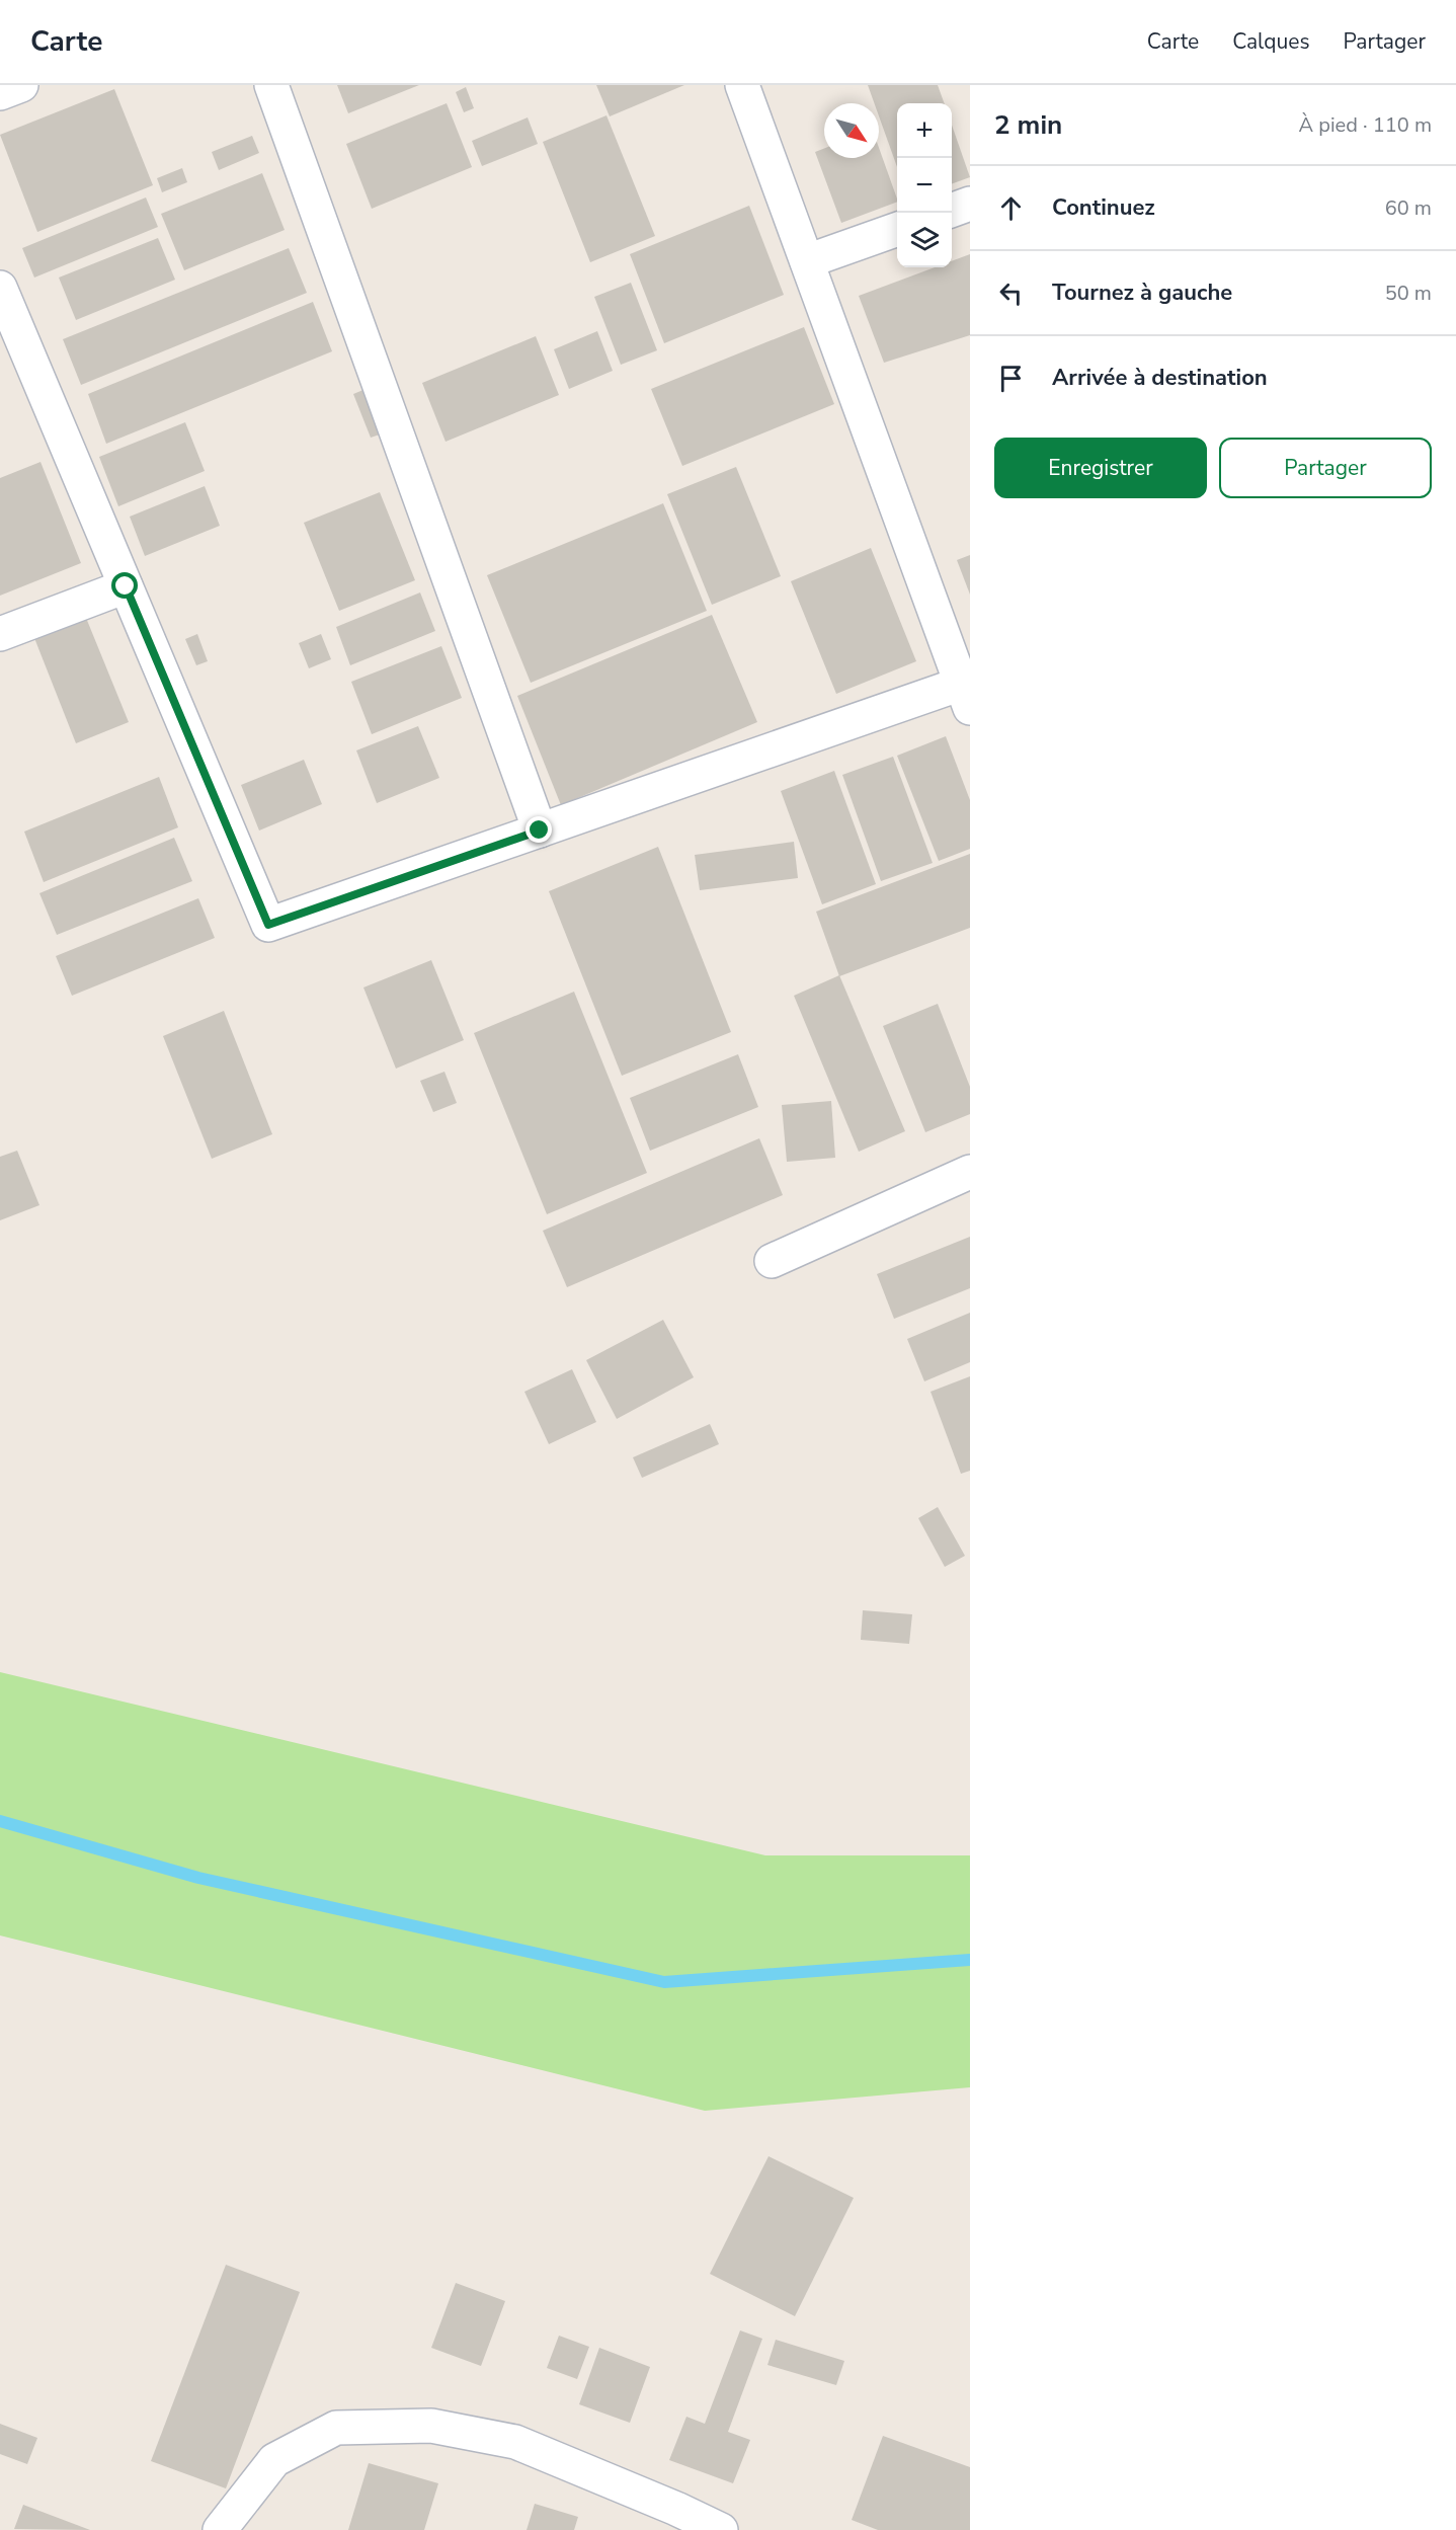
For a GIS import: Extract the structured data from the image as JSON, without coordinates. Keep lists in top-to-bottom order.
{
  "north": "bottom right",
  "page": {
    "header": "Carte",
    "nav": ["Carte", "Calques", "Partager"],
    "heading": ["2 min", "À pied · 110 m"],
    "map_buttons": ["+", "−"],
    "list": [
      ["Continuez", "60 m"],
      ["Tournez à gauche", "50 m"],
      "Arrivée à destination"
    ],
    "buttons": ["Enregistrer", "Partager"]
  }
}
